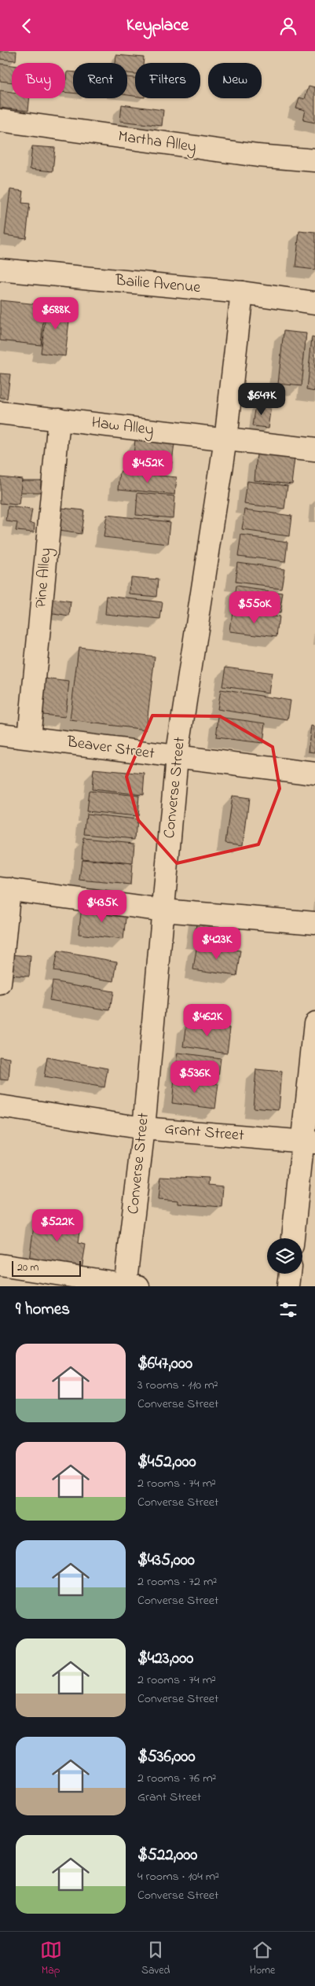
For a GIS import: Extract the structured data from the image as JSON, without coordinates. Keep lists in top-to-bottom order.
{
  "streets": {
    "street": [
      "Martha Alley",
      "Bailie Avenue",
      "Haw Alley",
      "Pine Alley",
      "Beaver Street",
      "Converse Street",
      "Grant Street"
    ]
  },
  "crossings": [
    ["Bailie Avenue", "Converse Street"],
    ["Haw Alley", "Pine Alley"],
    ["Haw Alley", "Converse Street"],
    ["Pine Alley", "Beaver Street"],
    ["Beaver Street", "Converse Street"],
    ["Converse Street", "Grant Street"]
  ],
  "scale_bar": "20 m",
  "page": {
    "header": "Keyplace",
    "chip": [
      "Buy",
      "Rent",
      "Filters",
      "New"
    ],
    "price": [
      "$688K",
      "$647K",
      "$452K",
      "$550K",
      "$435K",
      "$423K",
      "$462K",
      "$536K",
      "$522K"
    ],
    "scale": "20 m",
    "heading": "9 homes",
    "list": [
      {
        "name": "$647,000",
        "note": "3 rooms · 110 m² · Converse Street"
      },
      {
        "name": "$452,000",
        "note": "2 rooms · 74 m² · Converse Street"
      },
      {
        "name": "$435,000",
        "note": "2 rooms · 72 m² · Converse Street"
      },
      {
        "name": "$423,000",
        "note": "2 rooms · 74 m² · Converse Street"
      },
      {
        "name": "$536,000",
        "note": "2 rooms · 76 m² · Grant Street"
      },
      {
        "name": "$522,000",
        "note": "4 rooms · 104 m² · Converse Street"
      }
    ],
    "tabs": ["Map", "Saved", "Home"]
  }
}
